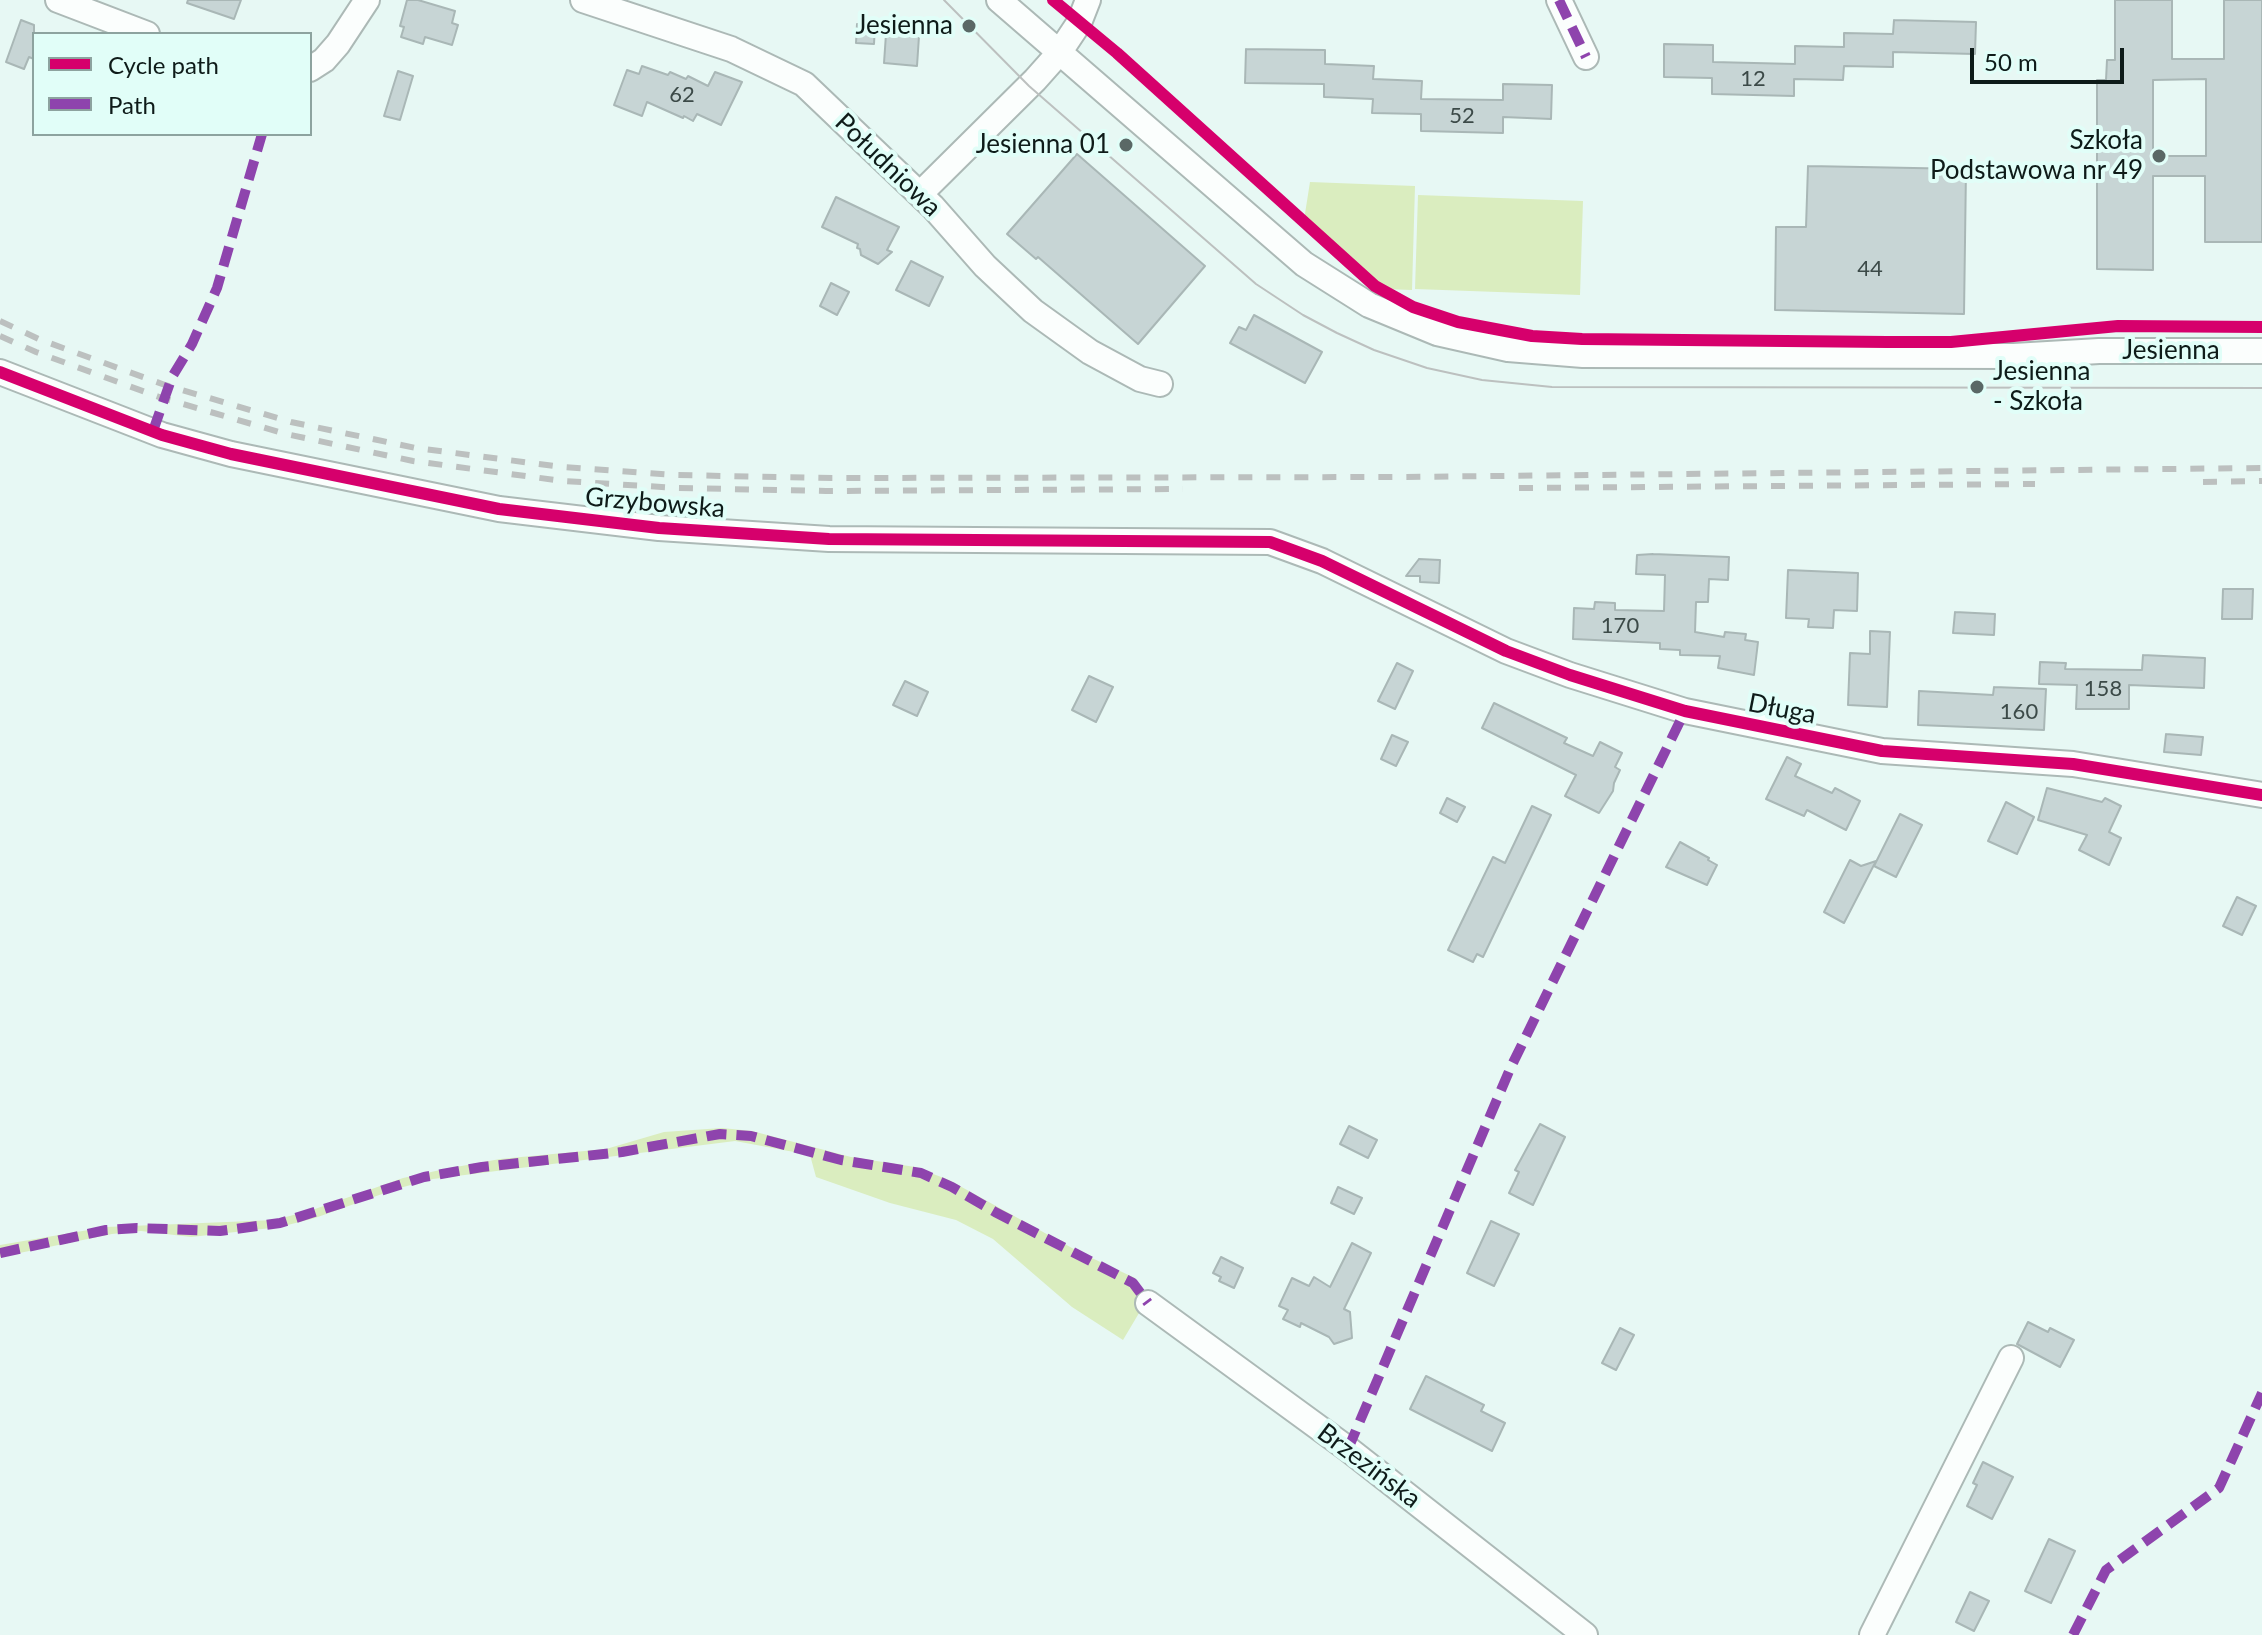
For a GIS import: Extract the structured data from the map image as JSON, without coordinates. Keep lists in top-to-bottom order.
{
  "streets": {
    "street": [
      "Południowa",
      "Jesienna",
      "Grzybowska",
      "Długa",
      "Brzezińska"
    ]
  },
  "crossings": [
    ["Grzybowska", "Długa"]
  ],
  "places": [
    "Jesienna",
    "Jesienna 01",
    "Szkoła Podstawowa nr 49",
    "Jesienna - Szkoła"
  ],
  "house_numbers": [
    "12",
    "62",
    "52",
    "44",
    "170",
    "158",
    "160"
  ],
  "legend": ["Cycle path", "Path"],
  "scale_bar": "50 m"
}
